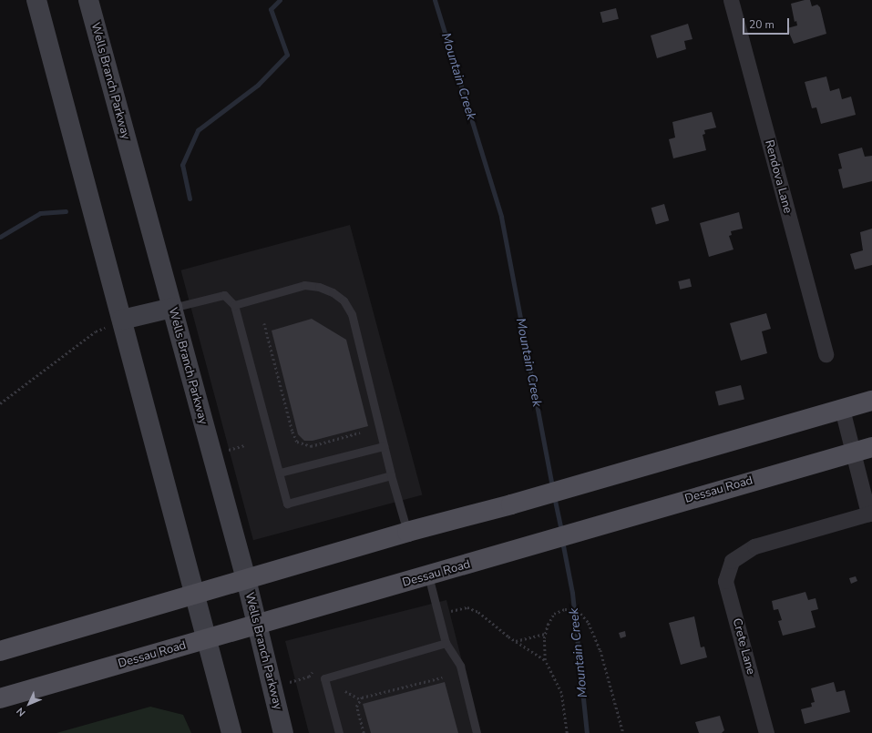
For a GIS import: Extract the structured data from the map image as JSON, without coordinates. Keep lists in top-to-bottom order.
{
  "streets": {
    "main road": ["Dessau Road"],
    "street": ["Wells Branch Parkway", "Rendova Lane", "Crete Lane"]
  },
  "crossings": [
    ["Wells Branch Parkway", "Dessau Road"]
  ],
  "water": ["Mountain Creek"],
  "scale_bar": "20 m",
  "north": "bottom left"
}
